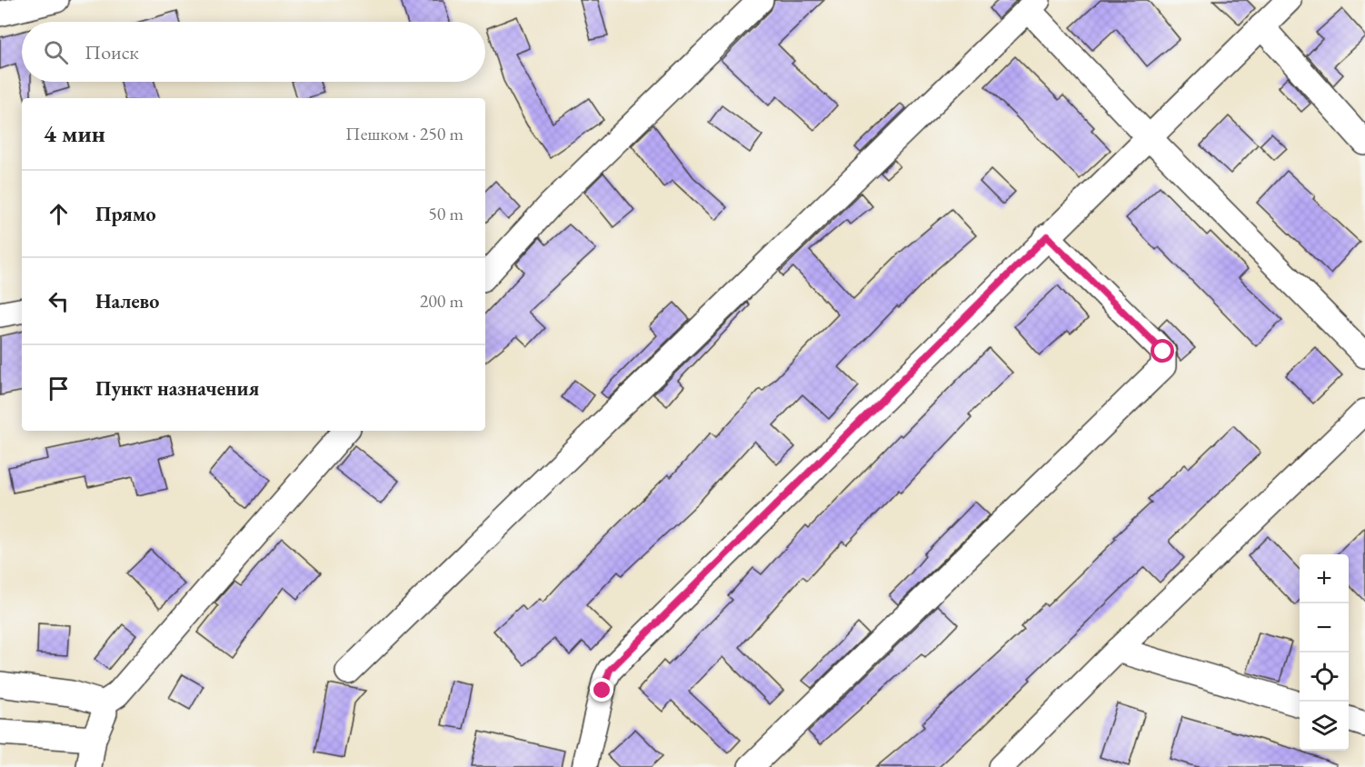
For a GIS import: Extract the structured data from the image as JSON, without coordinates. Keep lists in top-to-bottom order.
{
  "page": {
    "search": "Поиск",
    "heading": ["4 мин", "Пешком · 250 m"],
    "list": [
      ["Прямо", "50 m"],
      ["Налево", "200 m"],
      "Пункт назначения"
    ],
    "map_buttons": ["+", "−"]
  }
}
